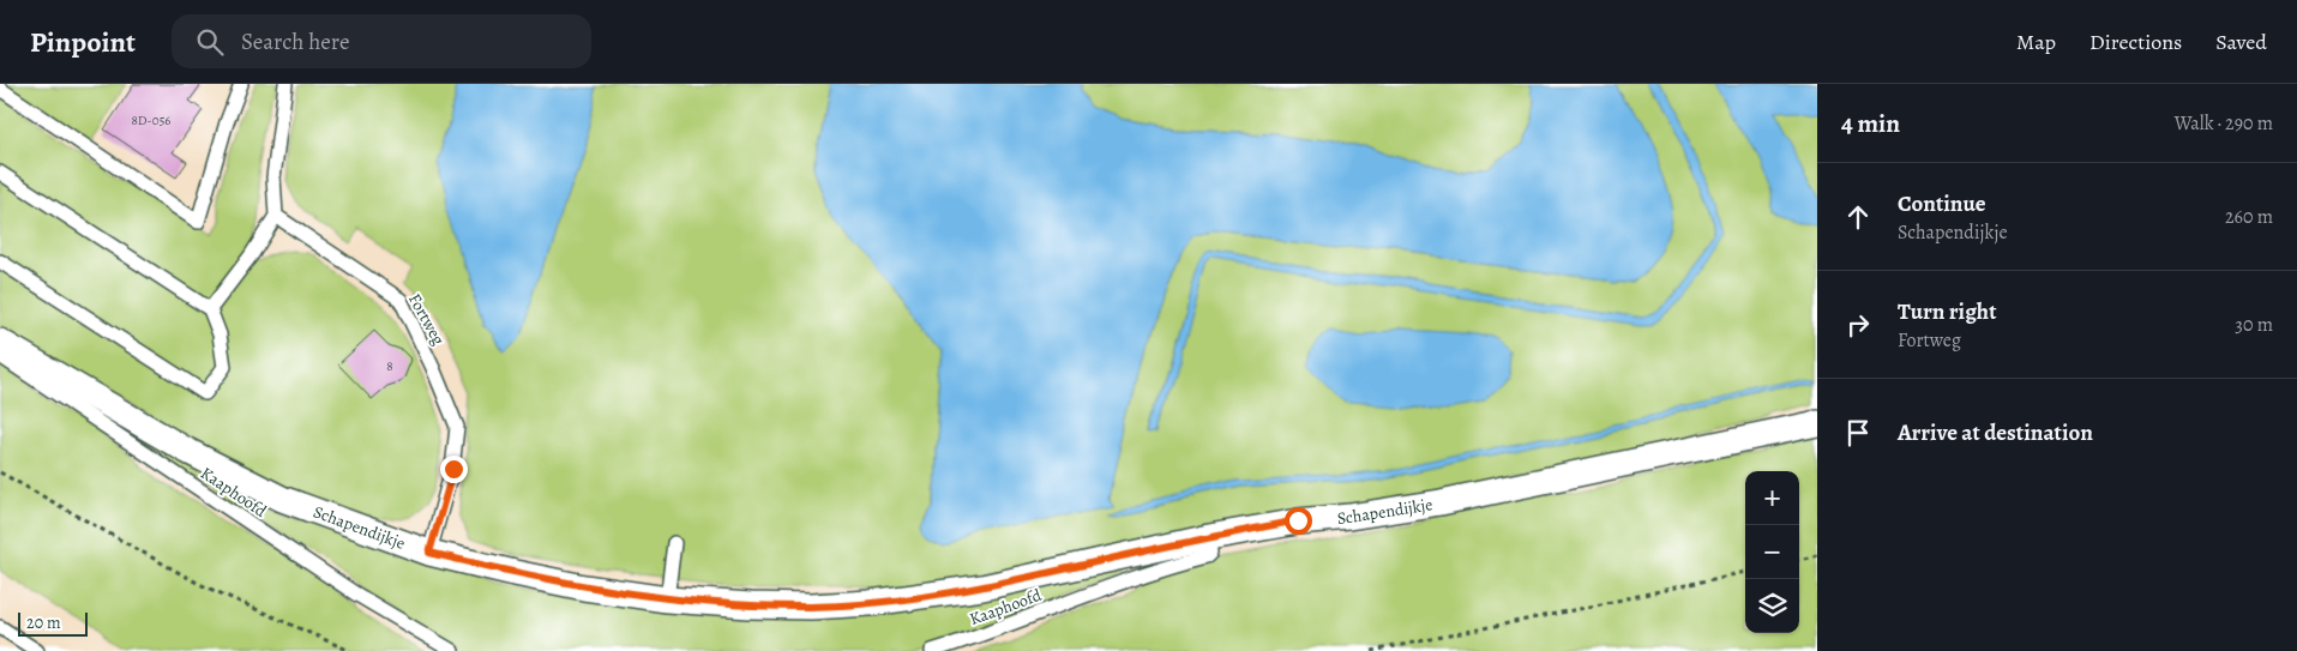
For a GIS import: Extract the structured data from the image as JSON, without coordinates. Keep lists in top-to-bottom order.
{
  "streets": {
    "street": ["Schapendijkje"],
    "lane": ["Fortweg", "Kaaphoofd"]
  },
  "crossings": [
    ["Fortweg", "Schapendijkje"],
    ["Kaaphoofd", "Schapendijkje"]
  ],
  "house_numbers": ["8D-056", "8"],
  "scale_bar": "20 m",
  "page": {
    "header": "Pinpoint",
    "search": "Search here",
    "nav": ["Map", "Directions", "Saved"],
    "heading": ["4 min", "Walk · 290 m"],
    "list": [
      ["Continue", "Schapendijkje", "260 m"],
      ["Turn right", "Fortweg", "30 m"],
      "Arrive at destination"
    ],
    "map_buttons": ["+", "−"],
    "scale": "20 m"
  }
}
